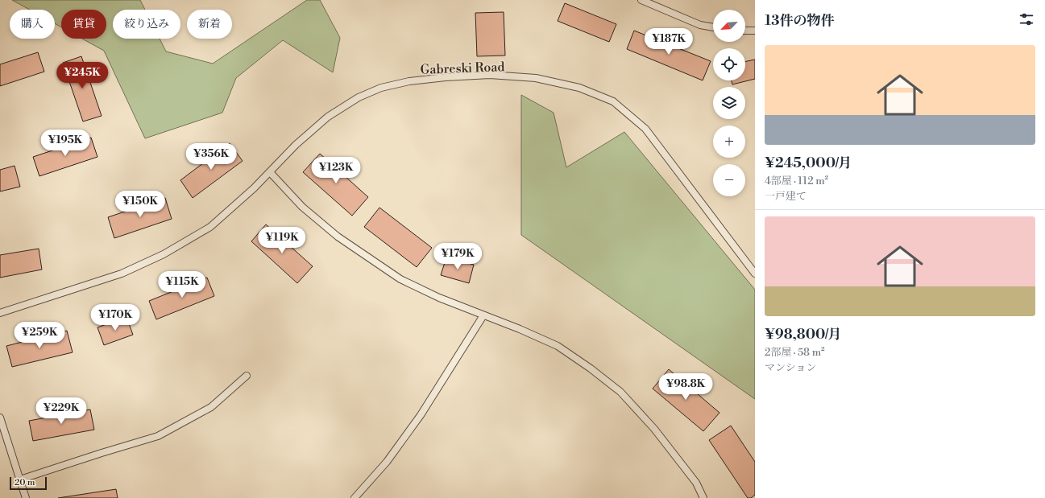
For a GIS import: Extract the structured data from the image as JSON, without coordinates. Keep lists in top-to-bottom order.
{
  "streets": {
    "lane": ["Gabreski Road"]
  },
  "scale_bar": "20 m",
  "north": "bottom left",
  "page": {
    "heading": "13件の物件",
    "map_buttons": ["+", "−"],
    "chip": [
      "購入",
      "賃貸",
      "絞り込み",
      "新着"
    ],
    "price": [
      "¥187K",
      "¥245K",
      "¥195K",
      "¥356K",
      "¥123K",
      "¥150K",
      "¥119K",
      "¥179K",
      "¥115K",
      "¥170K",
      "¥259K",
      "¥98.8K",
      "¥229K"
    ],
    "list": [
      {
        "name": "¥245,000/月",
        "note": "4部屋 · 112 m² · 一戸建て"
      },
      {
        "name": "¥98,800/月",
        "note": "2部屋 · 58 m² · マンション"
      }
    ],
    "scale": "20 m"
  }
}
